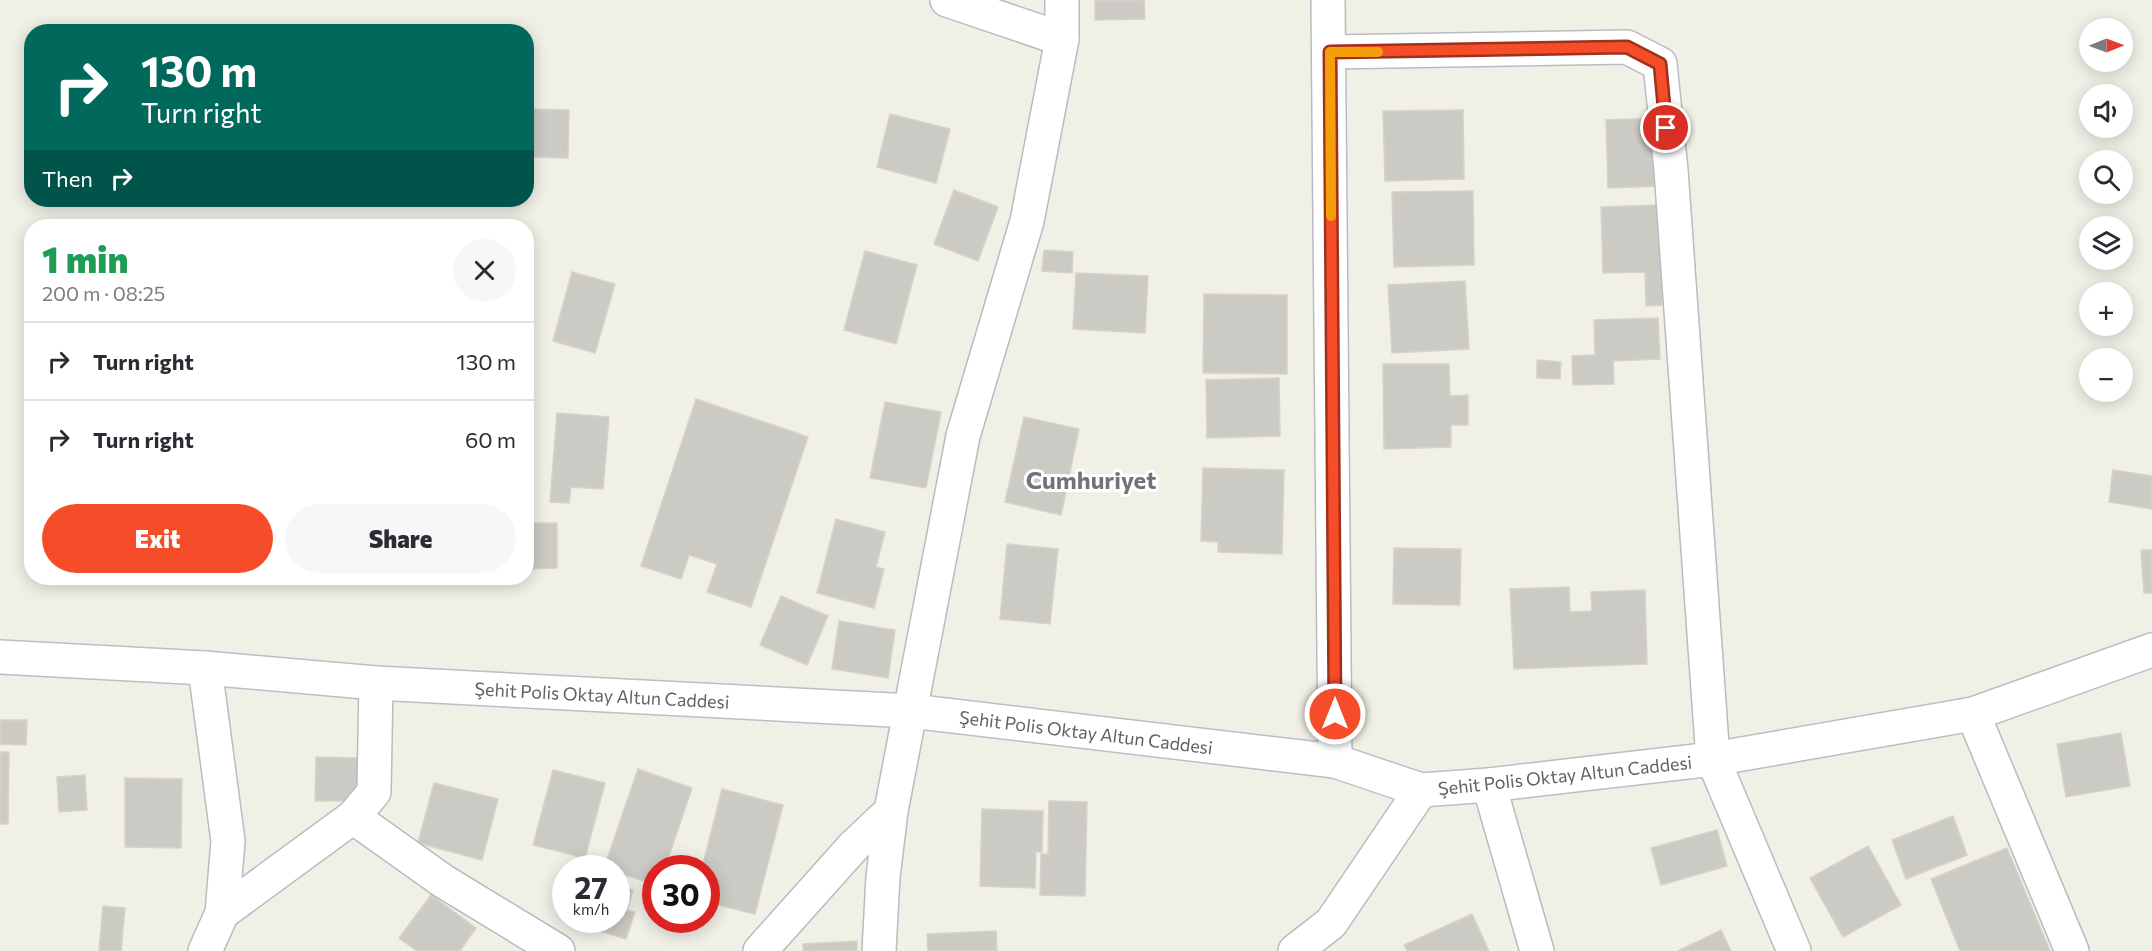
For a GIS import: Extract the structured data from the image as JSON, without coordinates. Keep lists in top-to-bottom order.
{
  "streets": {
    "street": ["Şehit Polis Oktay Altun Caddesi"]
  },
  "districts": ["Cumhuriyet"],
  "north": "right",
  "page": {
    "map_buttons": ["+", "−"],
    "turn": ["130 m", "Turn right"],
    "then": "Then",
    "heading": ["1 min", "200 m · 08:25"],
    "list": [
      {
        "name": "Turn right",
        "value": "130 m"
      },
      {
        "name": "Turn right",
        "value": "60 m"
      }
    ],
    "buttons": ["Exit", "Share"],
    "speed": "27 km/h",
    "limit": "30"
  }
}
